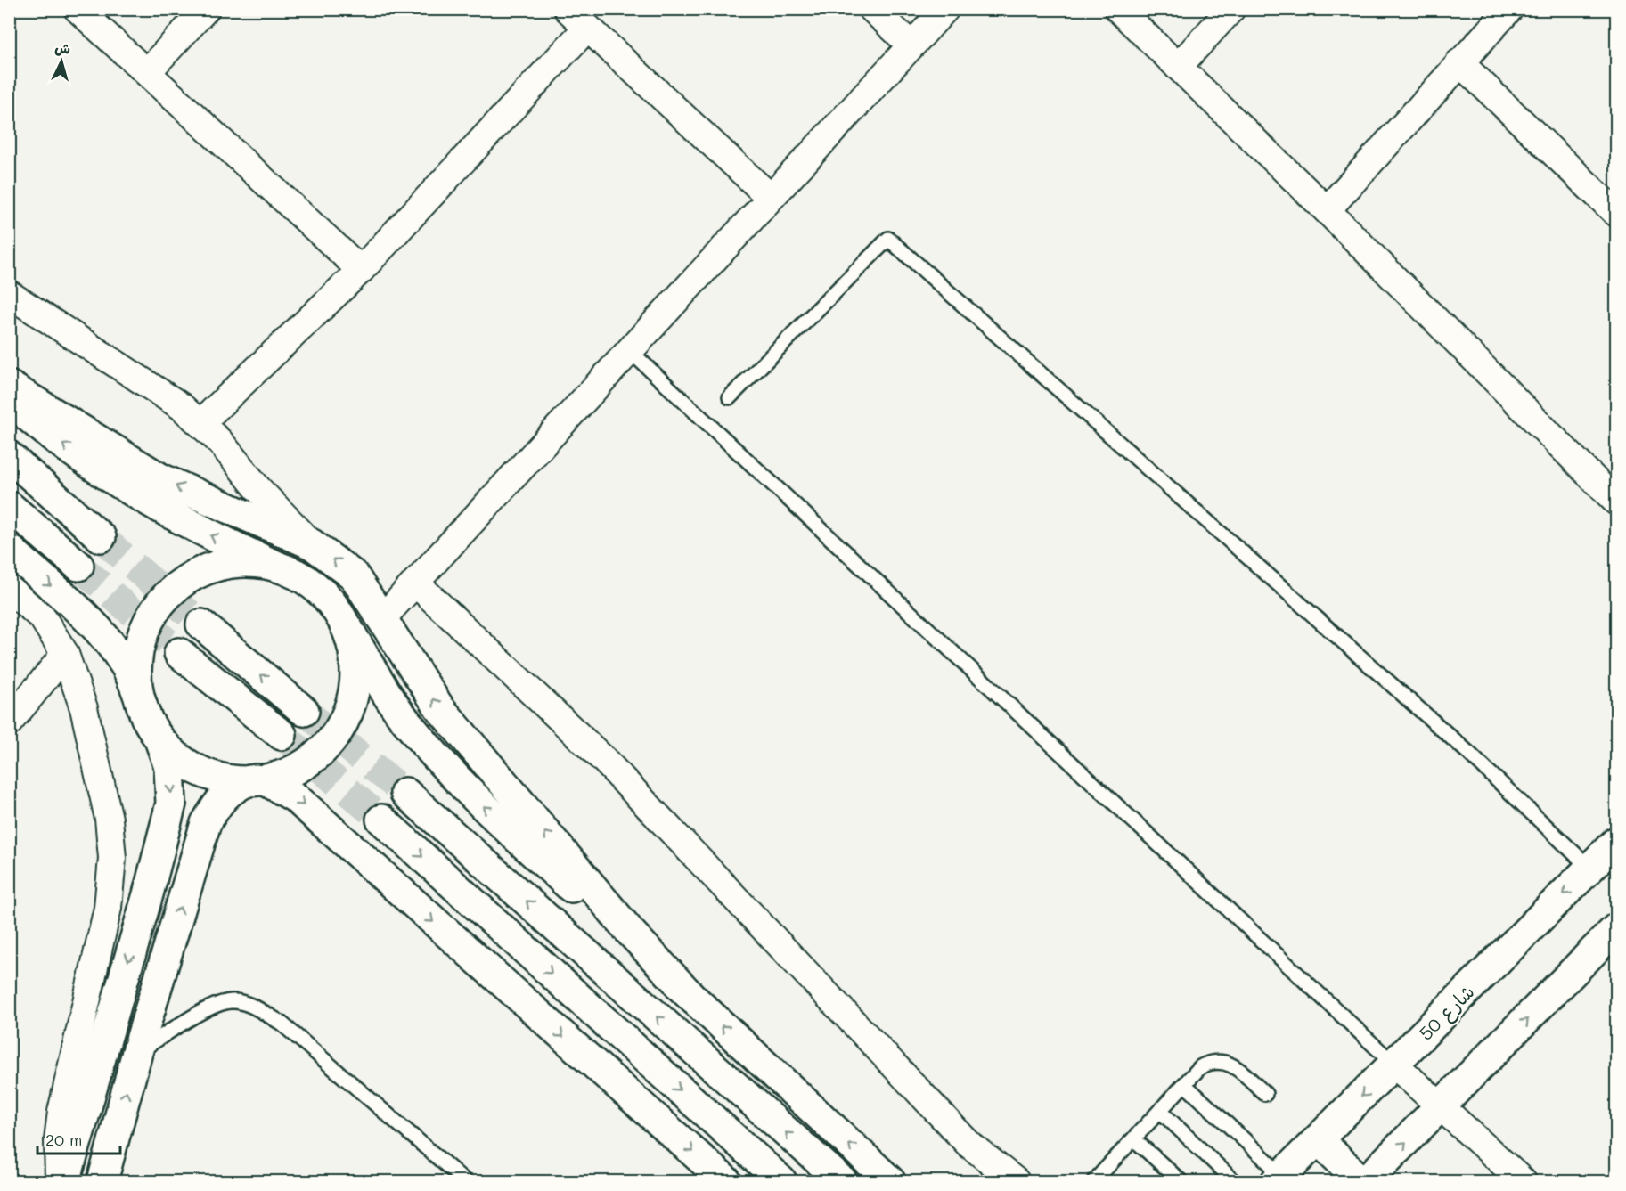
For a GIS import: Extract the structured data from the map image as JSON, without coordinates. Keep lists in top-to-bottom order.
{
  "streets": {
    "main road": ["شارع 50"]
  },
  "scale_bar": "20 m",
  "north": "top"
}
